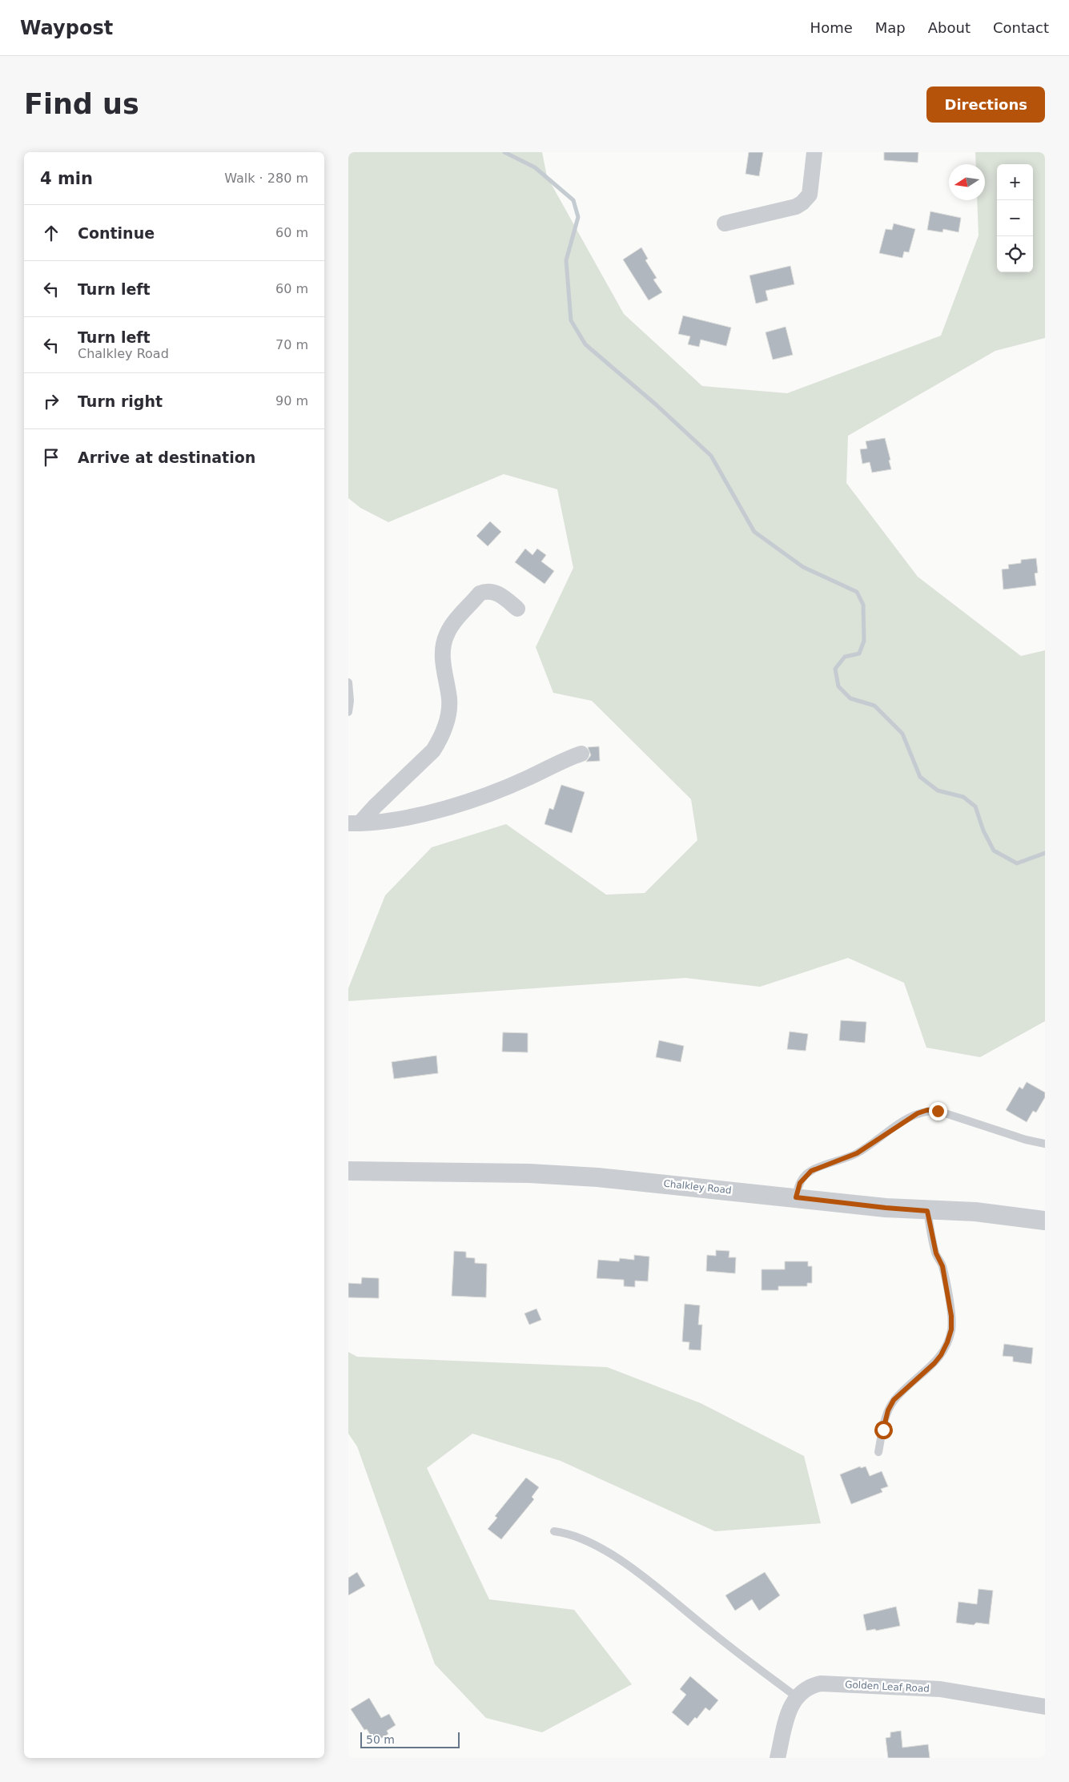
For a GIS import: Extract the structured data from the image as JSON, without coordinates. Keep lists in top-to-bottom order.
{
  "streets": {
    "street": ["Chalkley Road", "Golden Leaf Road"]
  },
  "scale_bar": "50 m",
  "north": "left",
  "page": {
    "header": "Waypost",
    "nav": [
      "Home",
      "Map",
      "About",
      "Contact"
    ],
    "buttons": "Directions",
    "title": "Find us",
    "heading": ["4 min", "Walk · 280 m"],
    "map_buttons": ["+", "−"],
    "list": [
      ["Continue", "60 m"],
      ["Turn left", "60 m"],
      ["Turn left", "Chalkley Road", "70 m"],
      ["Turn right", "90 m"],
      "Arrive at destination"
    ],
    "scale": "50 m"
  }
}
